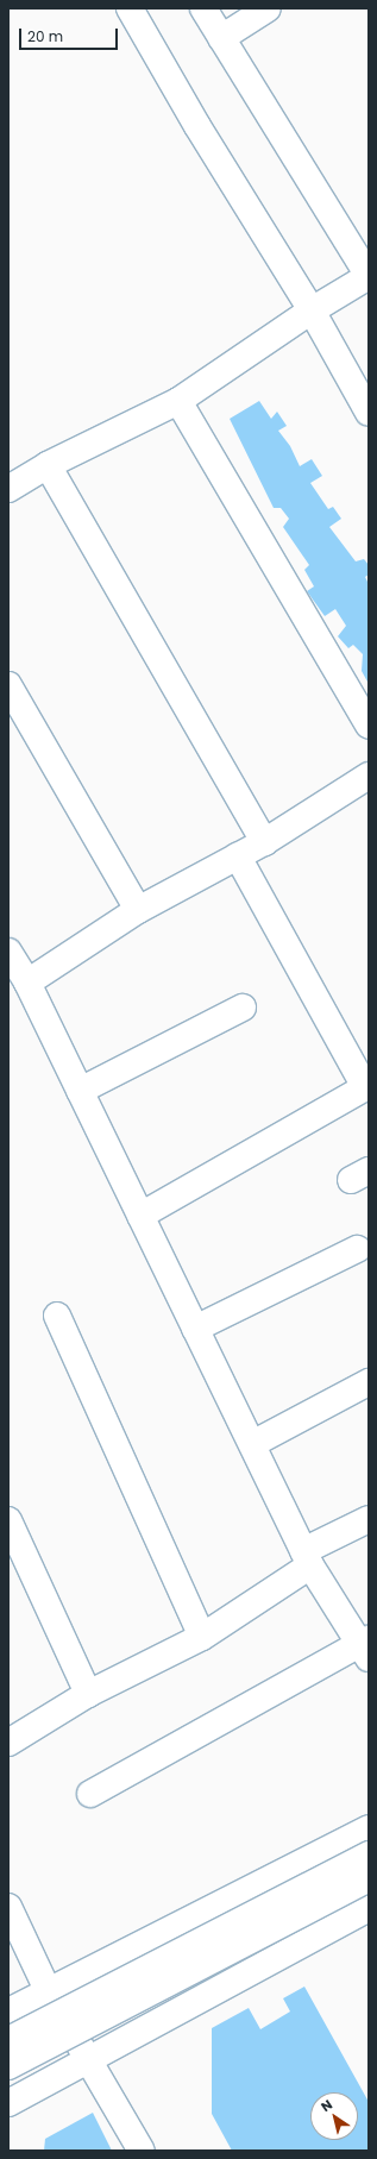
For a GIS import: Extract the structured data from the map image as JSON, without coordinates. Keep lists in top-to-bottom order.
{
  "scale_bar": "20 m",
  "north": "top left"
}
